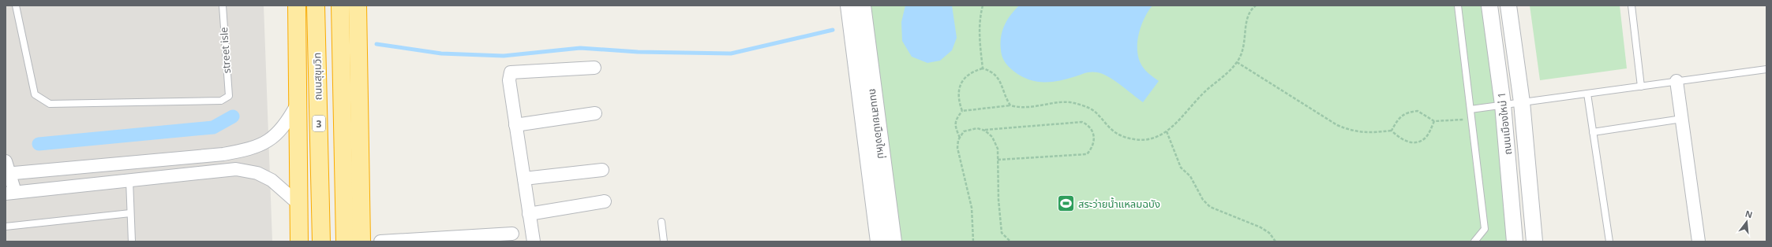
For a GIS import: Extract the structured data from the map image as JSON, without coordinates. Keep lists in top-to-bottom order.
{
  "streets": {
    "highway": ["ถนนสุขุมวิท", "3"],
    "street": ["ถนนสายเมืองใหม่", "ถนนเมืองใหม่ 1"],
    "lane": ["street isle"]
  },
  "places": {
    "sports": ["สระว่ายน้ำแหลมฉบัง"]
  },
  "north": "top"
}
